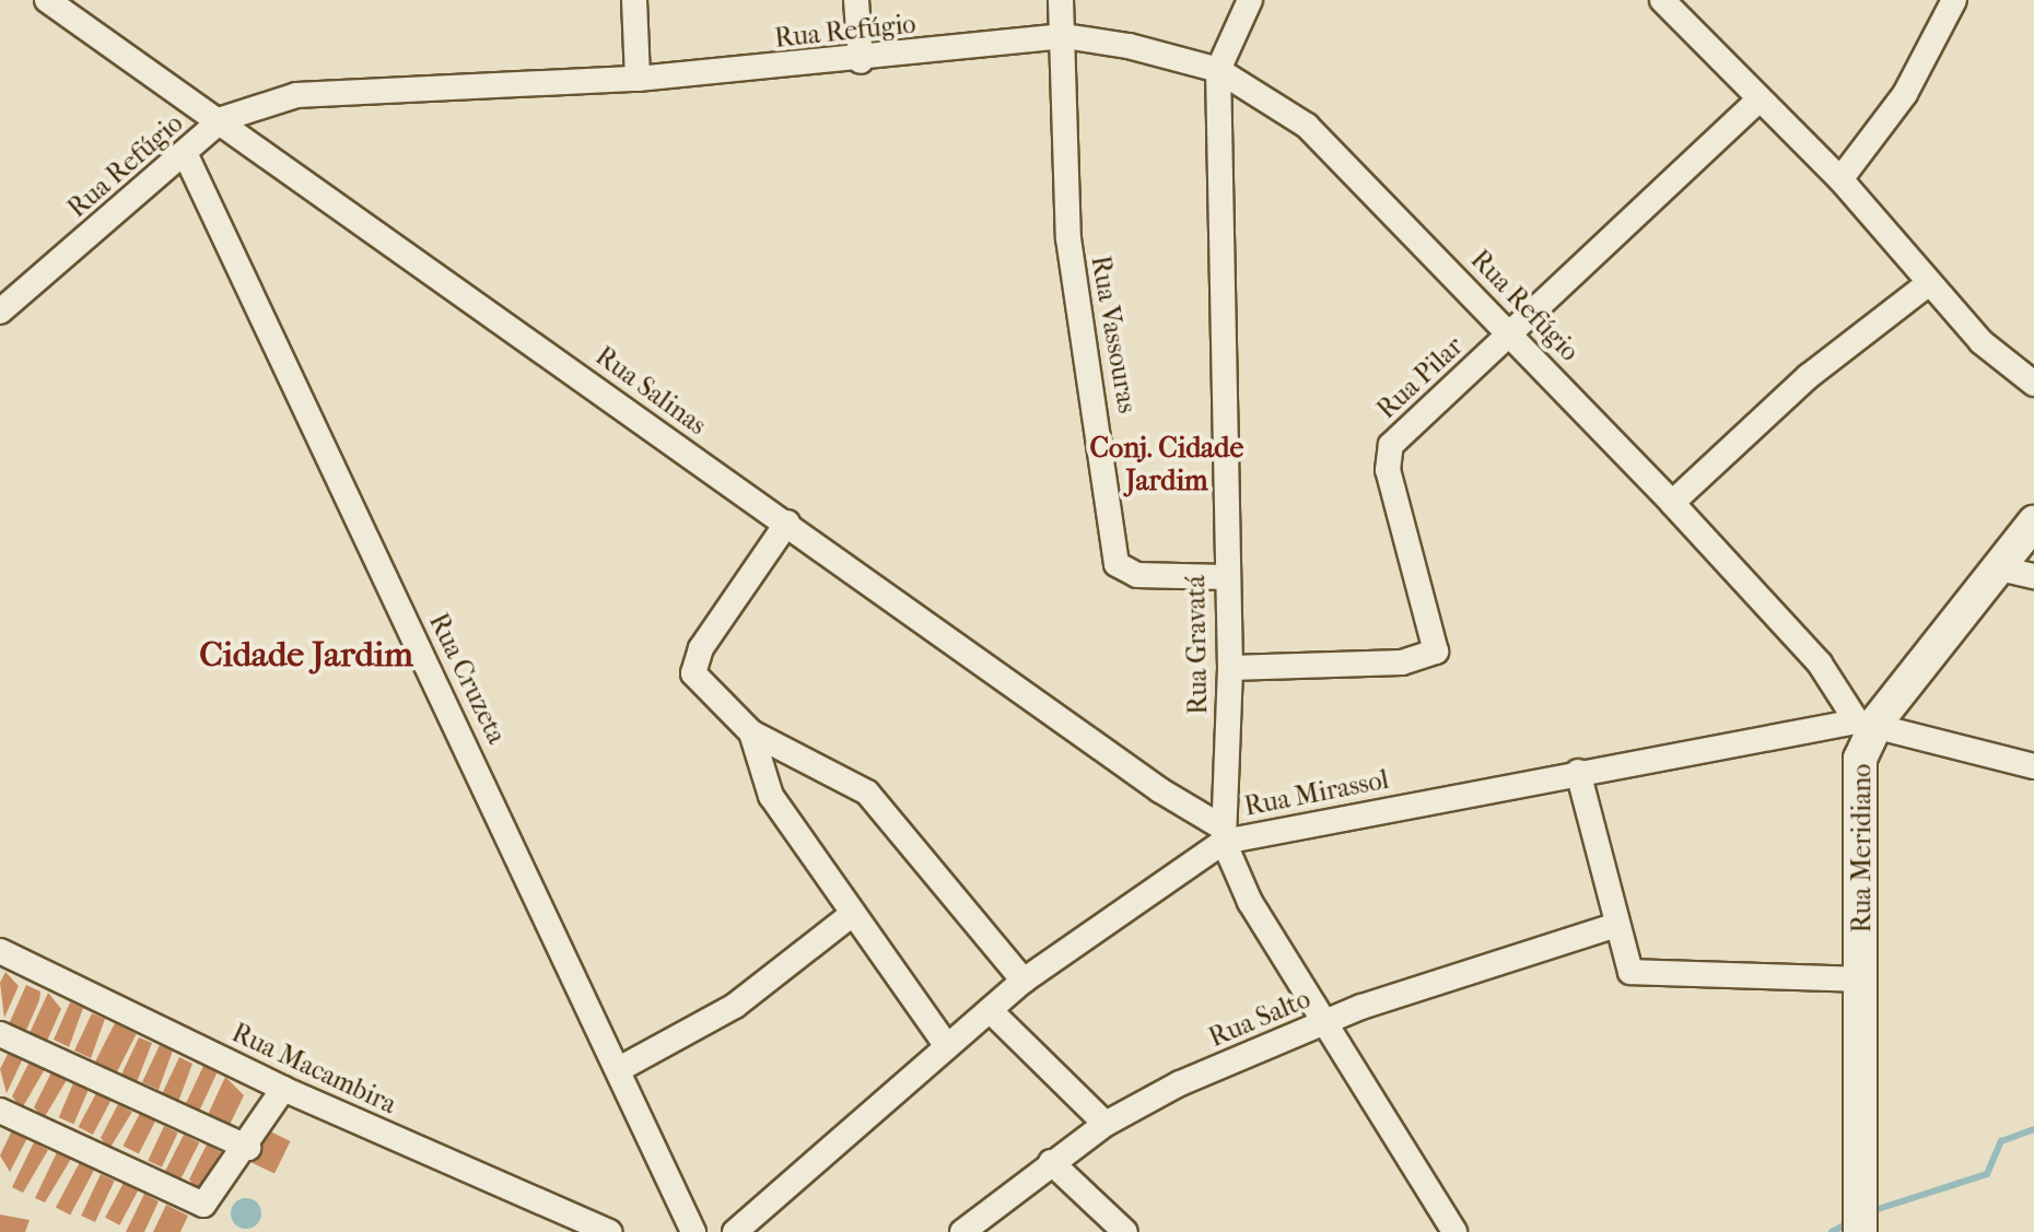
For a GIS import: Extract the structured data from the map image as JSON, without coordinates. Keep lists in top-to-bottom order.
{
  "streets": {
    "street": [
      "Rua Refúgio",
      "Rua Vassouras",
      "Rua Pilar",
      "Rua Salinas",
      "Rua Gravatá",
      "Rua Cruzeta",
      "Rua Mirassol",
      "Rua Meridiano",
      "Rua Salto",
      "Rua Macambira"
    ]
  },
  "crossings": [
    ["Rua Refúgio", "Rua Vassouras"],
    ["Rua Refúgio", "Rua Pilar"],
    ["Rua Refúgio", "Rua Salinas"],
    ["Rua Refúgio", "Rua Gravatá"],
    ["Rua Refúgio", "Rua Cruzeta"],
    ["Rua Refúgio", "Rua Mirassol"],
    ["Rua Refúgio", "Rua Meridiano"],
    ["Rua Vassouras", "Rua Gravatá"],
    ["Rua Pilar", "Rua Gravatá"],
    ["Rua Salinas", "Rua Gravatá"],
    ["Rua Salinas", "Rua Mirassol"],
    ["Rua Gravatá", "Rua Mirassol"],
    ["Rua Gravatá", "Rua Salto"],
    ["Rua Mirassol", "Rua Meridiano"]
  ],
  "districts": ["Conj. Cidade Jardim", "Cidade Jardim"]
}
